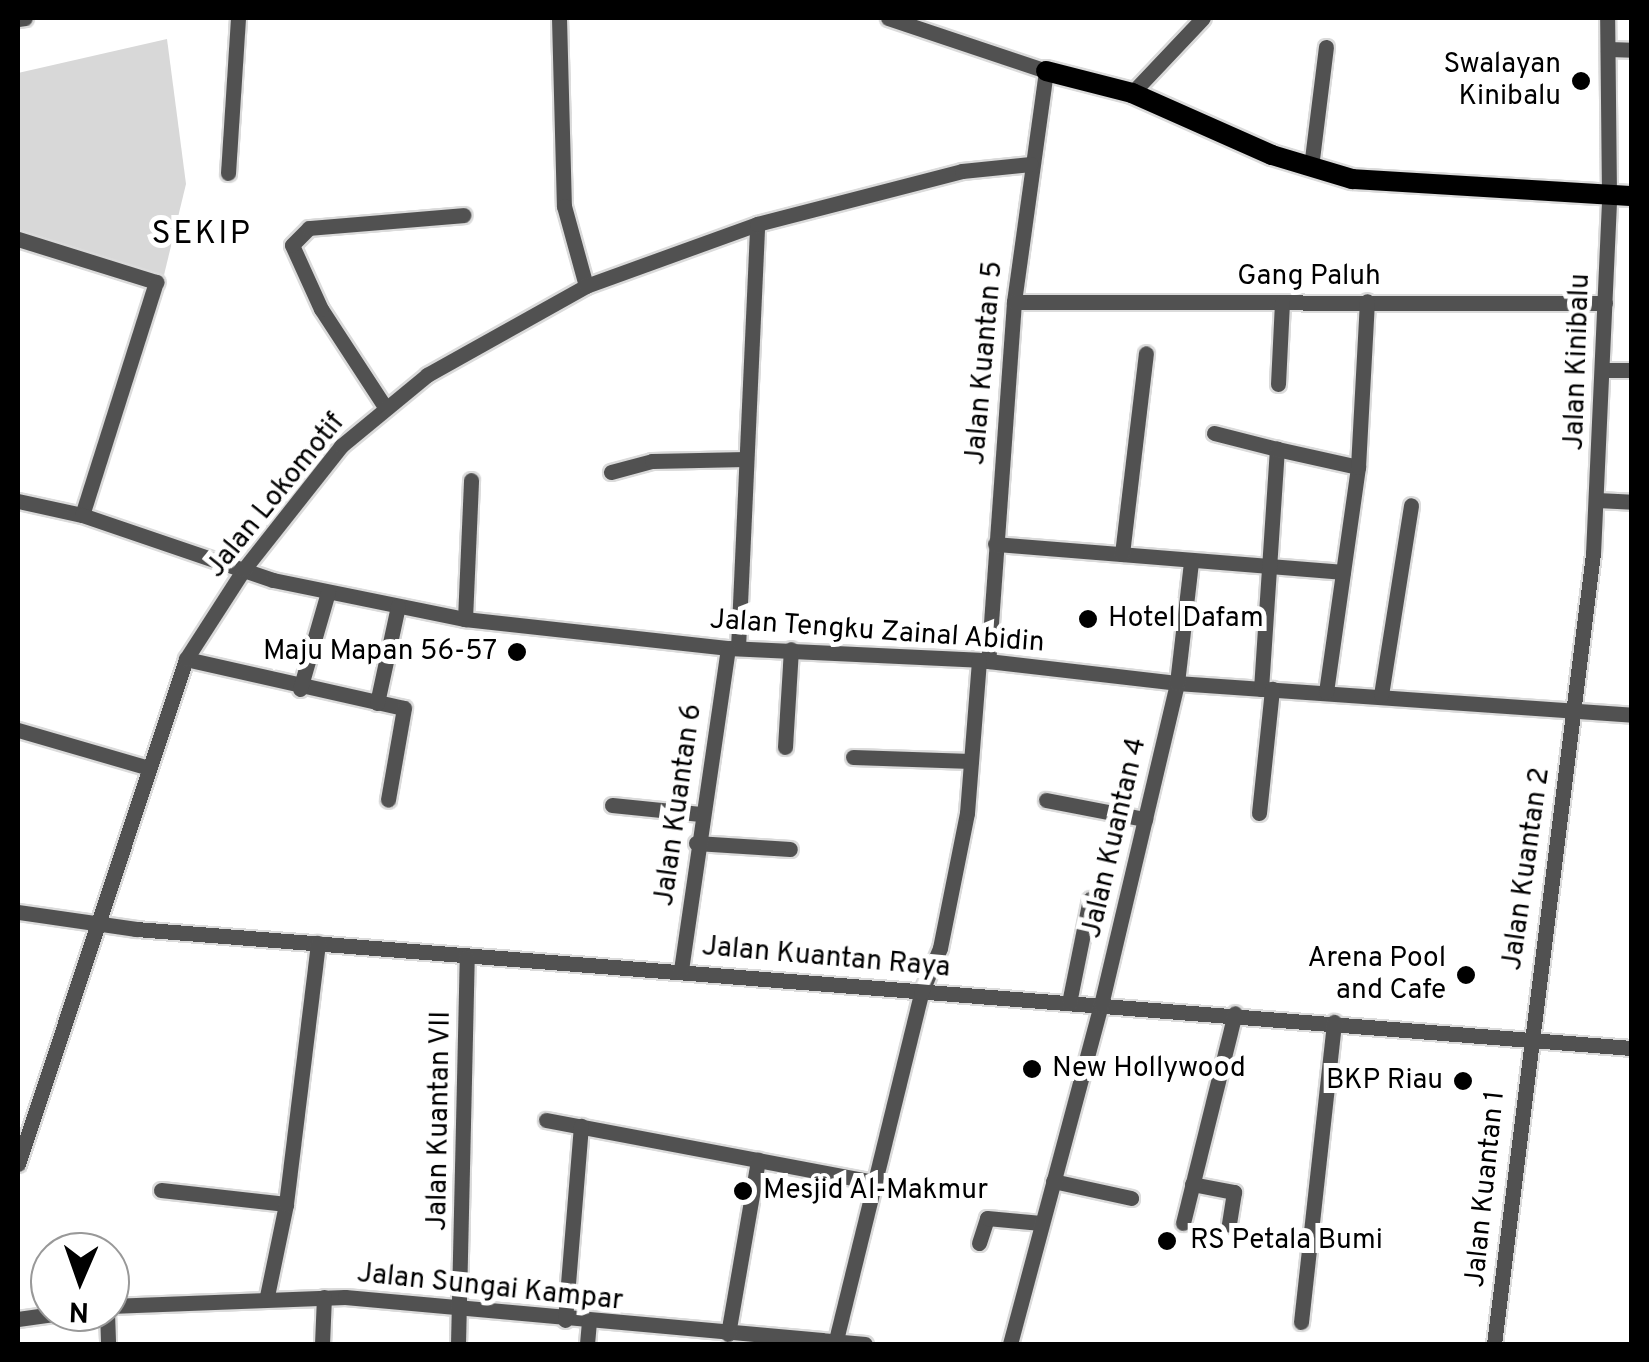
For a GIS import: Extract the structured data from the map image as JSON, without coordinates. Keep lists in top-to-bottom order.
{
  "streets": {
    "street": [
      "Gang Paluh",
      "Jalan Kinibalu",
      "Jalan Kuantan 5",
      "Jalan Lokomotif",
      "Jalan Tengku Zainal Abidin",
      "Jalan Kuantan 6",
      "Jalan Kuantan 4",
      "Jalan Kuantan 2",
      "Jalan Kuantan Raya",
      "Jalan Kuantan VII",
      "Jalan Kuantan 1",
      "Jalan Sungai Kampar"
    ]
  },
  "crossings": [
    ["Gang Paluh", "Jalan Kinibalu"],
    ["Gang Paluh", "Jalan Kuantan 5"],
    ["Jalan Kinibalu", "Jalan Tengku Zainal Abidin"],
    ["Jalan Kinibalu", "Jalan Kuantan 2"],
    ["Jalan Kuantan 5", "Jalan Lokomotif"],
    ["Jalan Kuantan 5", "Jalan Tengku Zainal Abidin"],
    ["Jalan Kuantan 5", "Jalan Kuantan Raya"],
    ["Jalan Kuantan 5", "Jalan Sungai Kampar"],
    ["Jalan Lokomotif", "Jalan Tengku Zainal Abidin"],
    ["Jalan Lokomotif", "Jalan Kuantan 6"],
    ["Jalan Lokomotif", "Jalan Kuantan Raya"],
    ["Jalan Tengku Zainal Abidin", "Jalan Kuantan 6"],
    ["Jalan Tengku Zainal Abidin", "Jalan Kuantan 4"],
    ["Jalan Tengku Zainal Abidin", "Jalan Kuantan 2"],
    ["Jalan Kuantan 6", "Jalan Kuantan Raya"],
    ["Jalan Kuantan 4", "Jalan Kuantan Raya"],
    ["Jalan Kuantan 2", "Jalan Kuantan Raya"],
    ["Jalan Kuantan 2", "Jalan Kuantan 1"],
    ["Jalan Kuantan Raya", "Jalan Kuantan VII"],
    ["Jalan Kuantan Raya", "Jalan Kuantan 1"],
    ["Jalan Kuantan VII", "Jalan Sungai Kampar"]
  ],
  "districts": ["SEKIP"],
  "places": [
    "Swalayan Kinibalu",
    "Hotel Dafam",
    "Maju Mapan 56-57",
    "Arena Pool and Cafe",
    "New Hollywood",
    "BKP Riau",
    "Mesjid Al-Makmur",
    "RS Petala Bumi"
  ],
  "north": "bottom"
}
